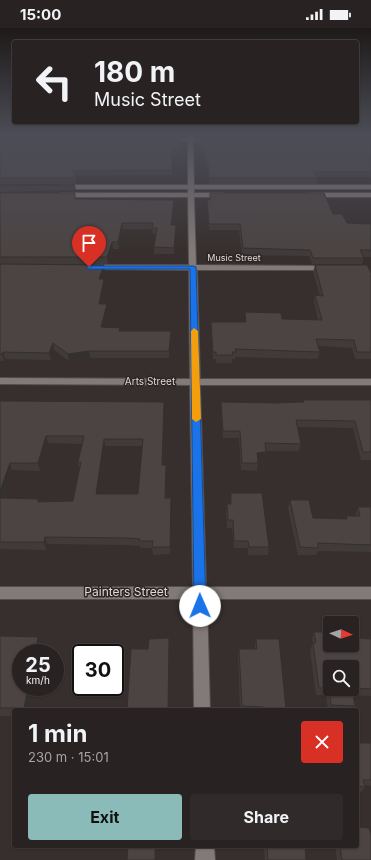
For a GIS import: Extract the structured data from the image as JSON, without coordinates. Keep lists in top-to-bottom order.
{
  "streets": {
    "street": ["Music Street", "Arts Street", "Painters Street"]
  },
  "north": "right",
  "page": {
    "status": "15:00",
    "turn": ["180 m", "Music Street"],
    "speed": "25 km/h",
    "limit": "30",
    "heading": ["1 min", "230 m · 15:01"],
    "buttons": ["Exit", "Share"]
  }
}
